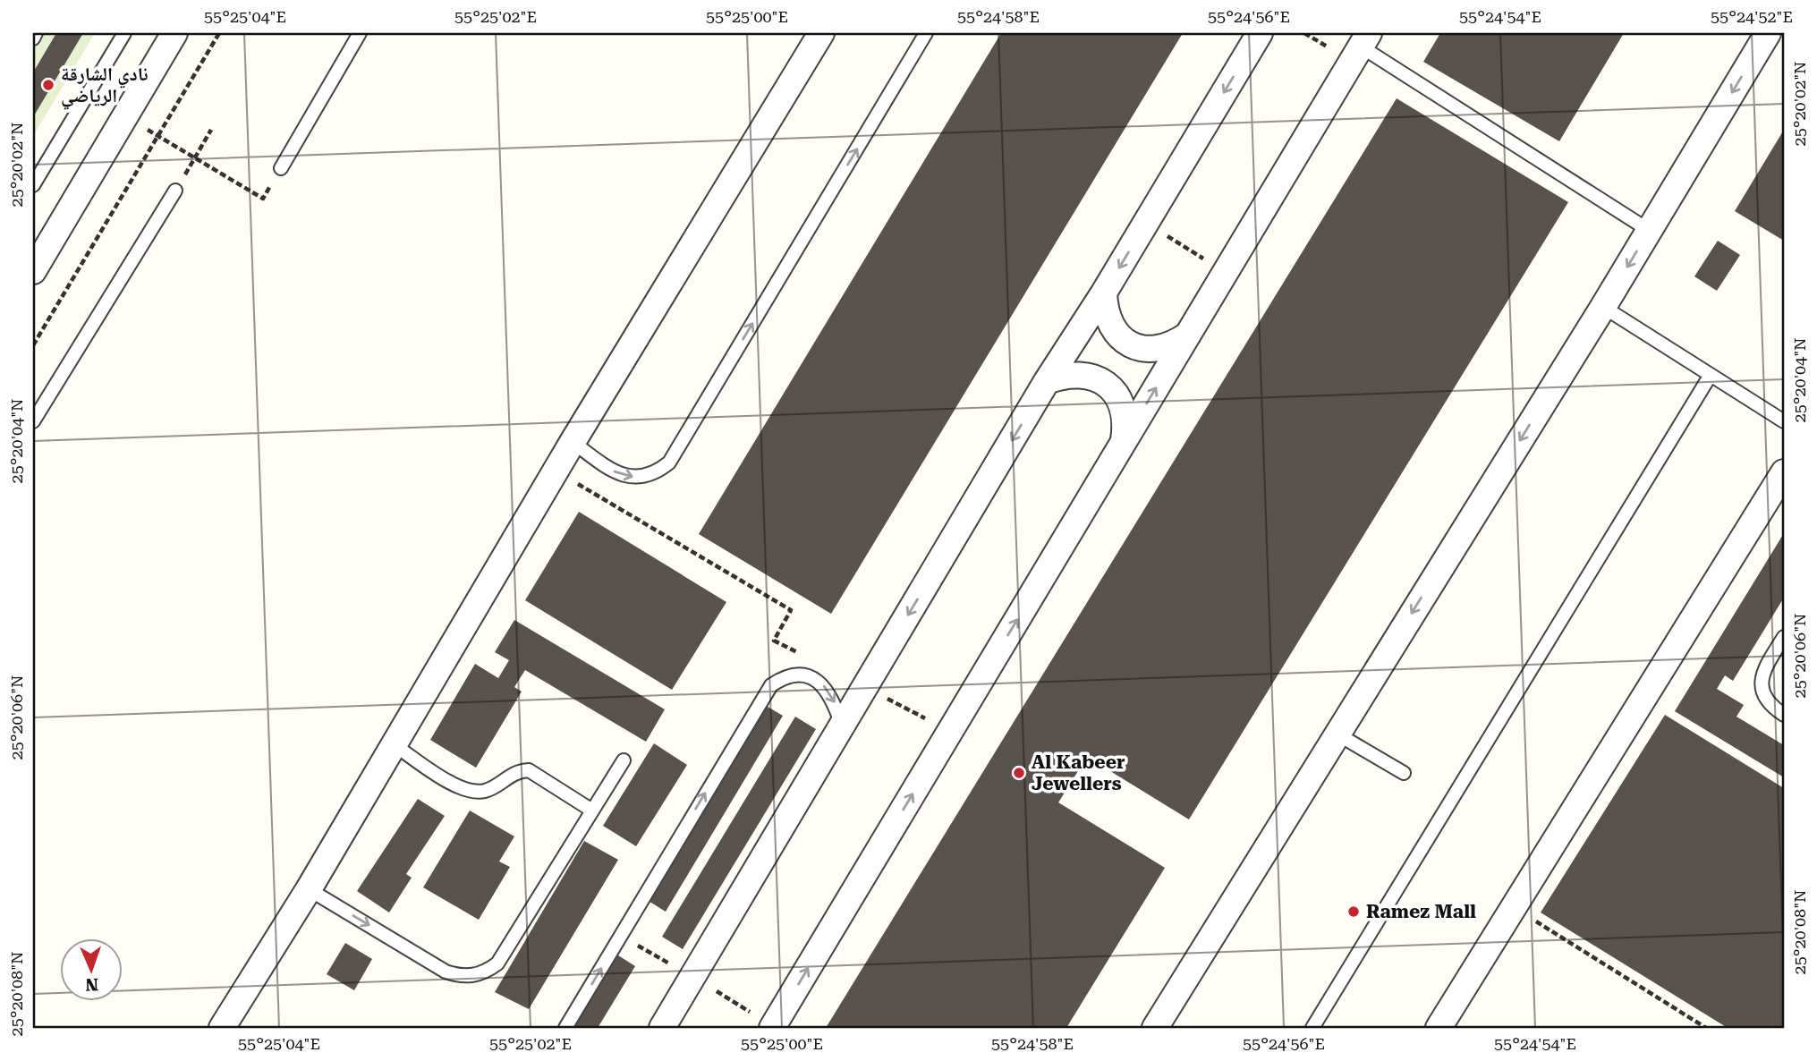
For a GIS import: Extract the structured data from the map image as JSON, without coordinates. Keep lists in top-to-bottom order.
{
  "places": ["نادي الشارقة الرياضي", "Al Kabeer Jewellers", "Ramez Mall"],
  "north": "bottom",
  "coordinates": [
    "55°25'04\"E",
    "55°25'02\"E",
    "55°25'00\"E",
    "55°24'58\"E",
    "55°24'56\"E",
    "55°24'54\"E",
    "55°24'52\"E",
    "25°20'02\"N",
    "25°20'04\"N",
    "25°20'06\"N",
    "25°20'08\"N"
  ]
}
